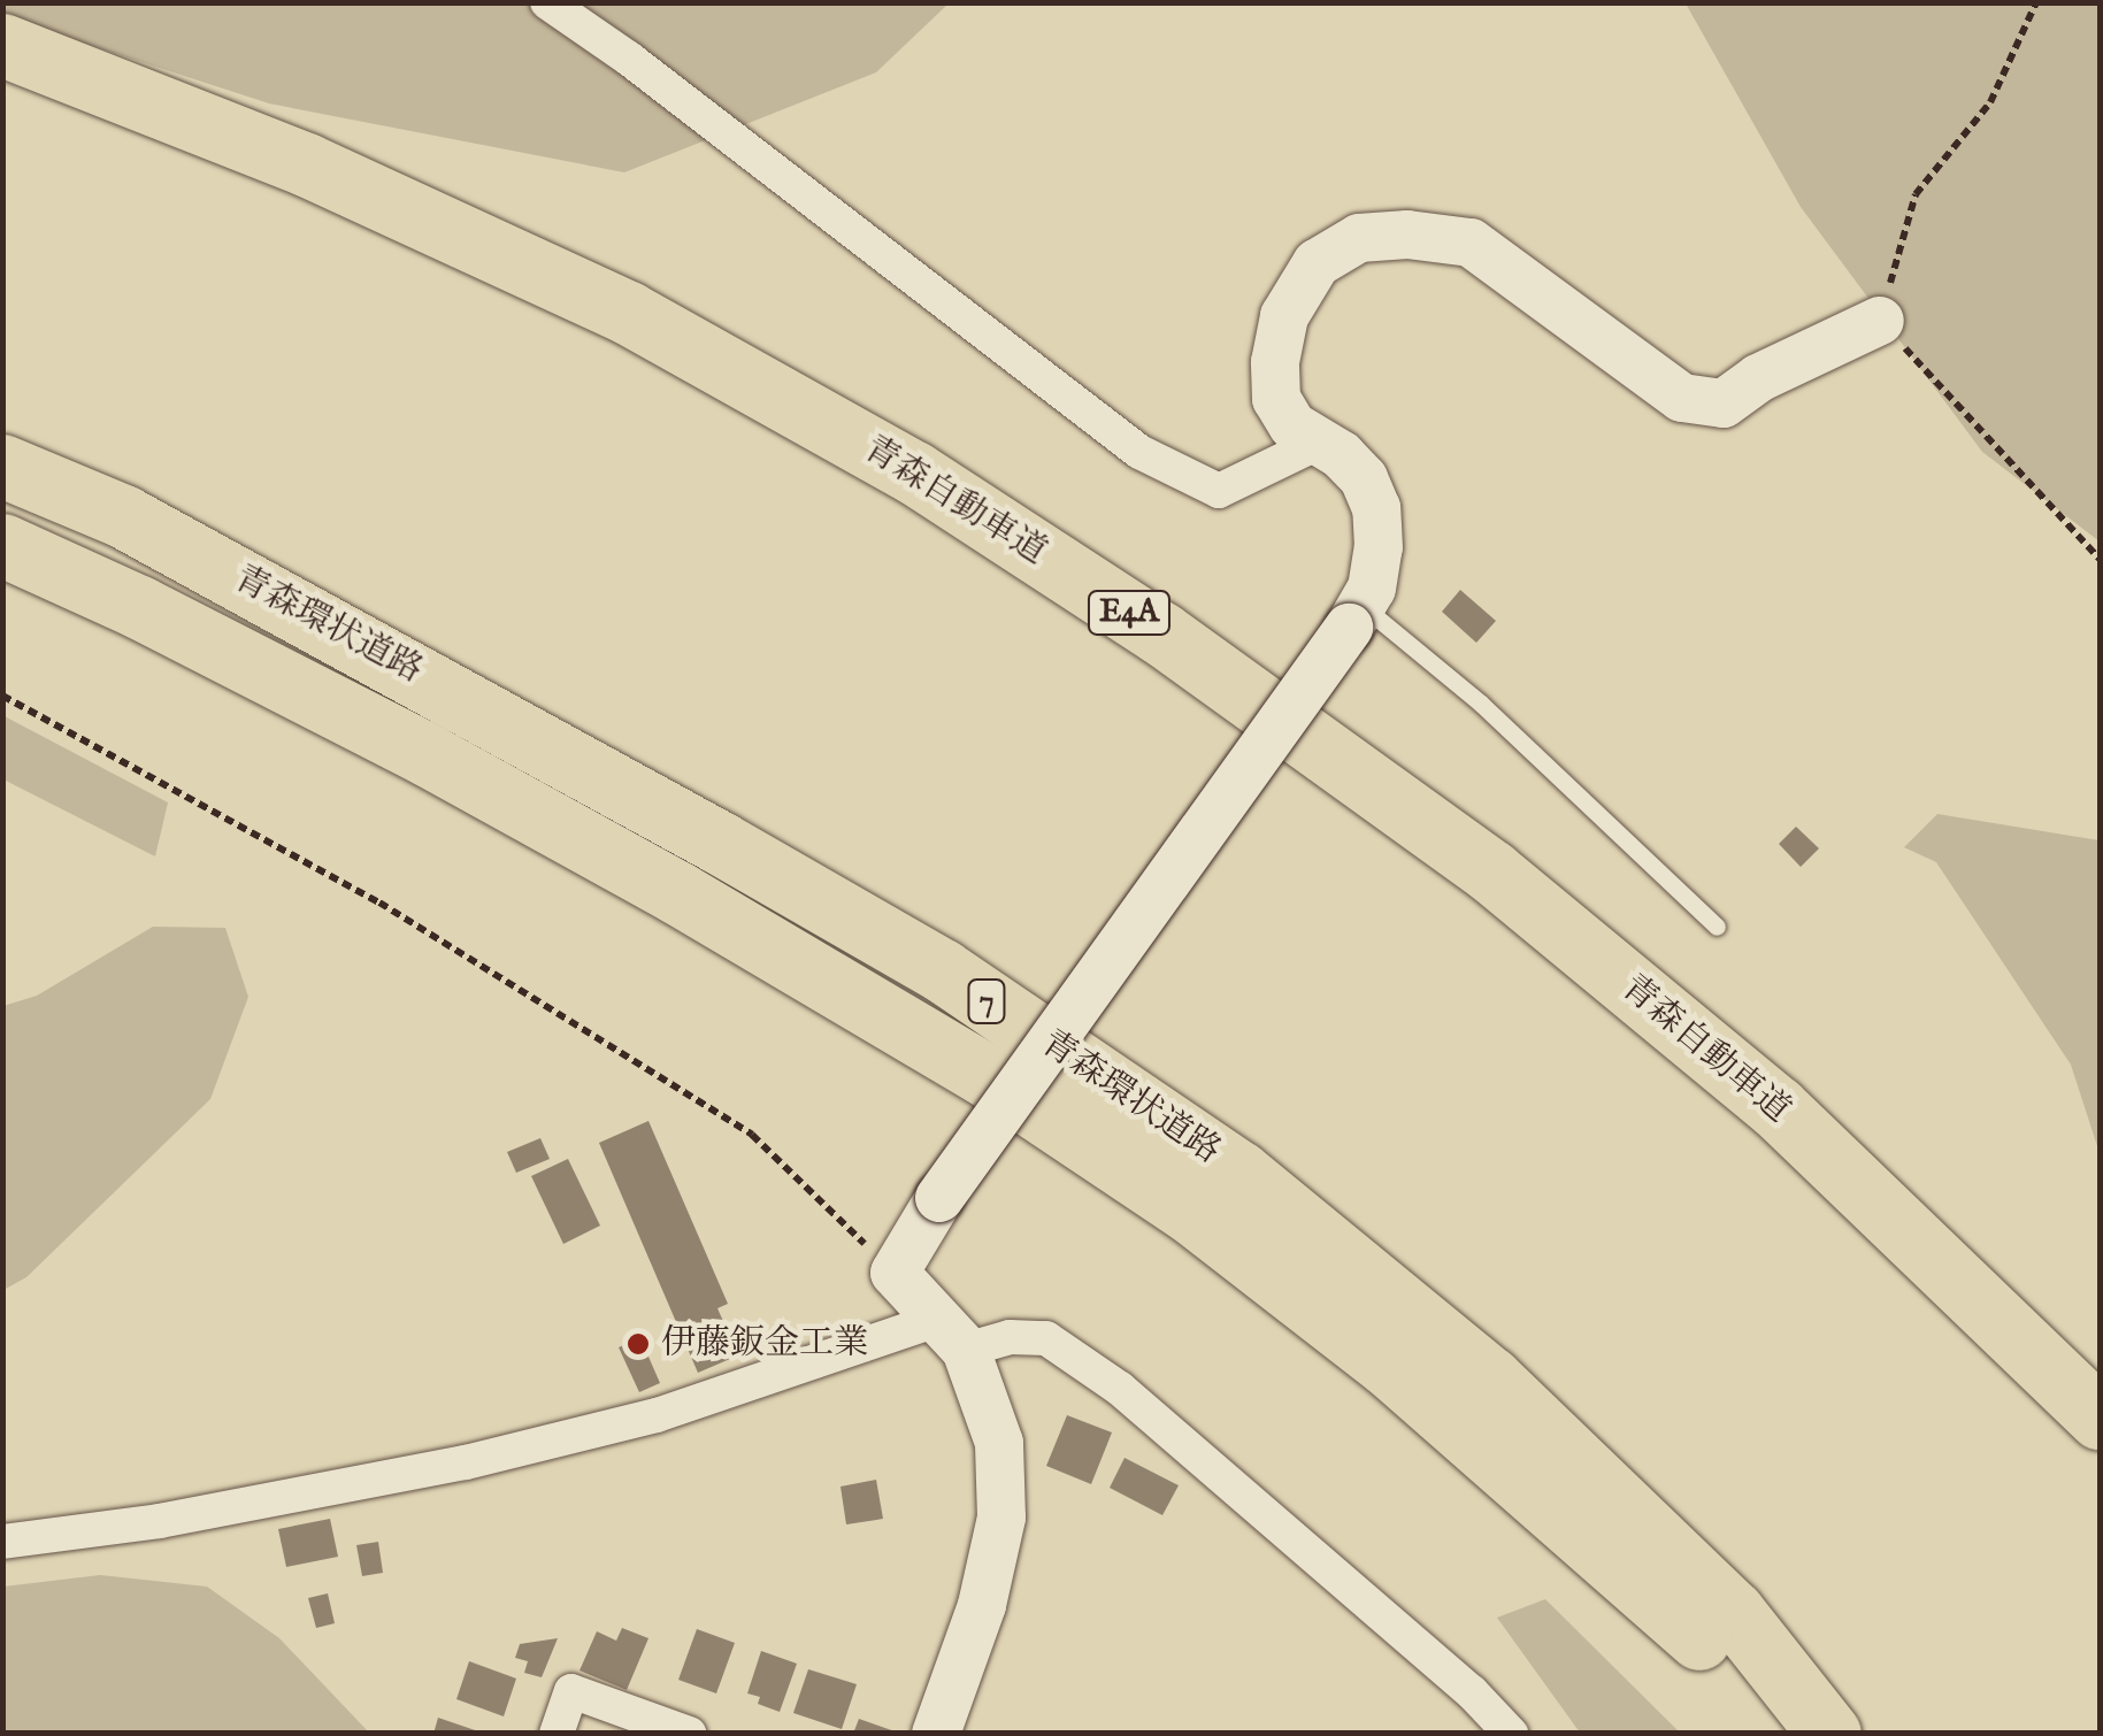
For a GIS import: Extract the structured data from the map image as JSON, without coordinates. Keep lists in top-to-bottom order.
{
  "streets": {
    "highway": [
      "青森自動車道",
      "E4A",
      "青森環状道路",
      "7"
    ]
  },
  "places": ["伊藤鈑金工業"]
}
